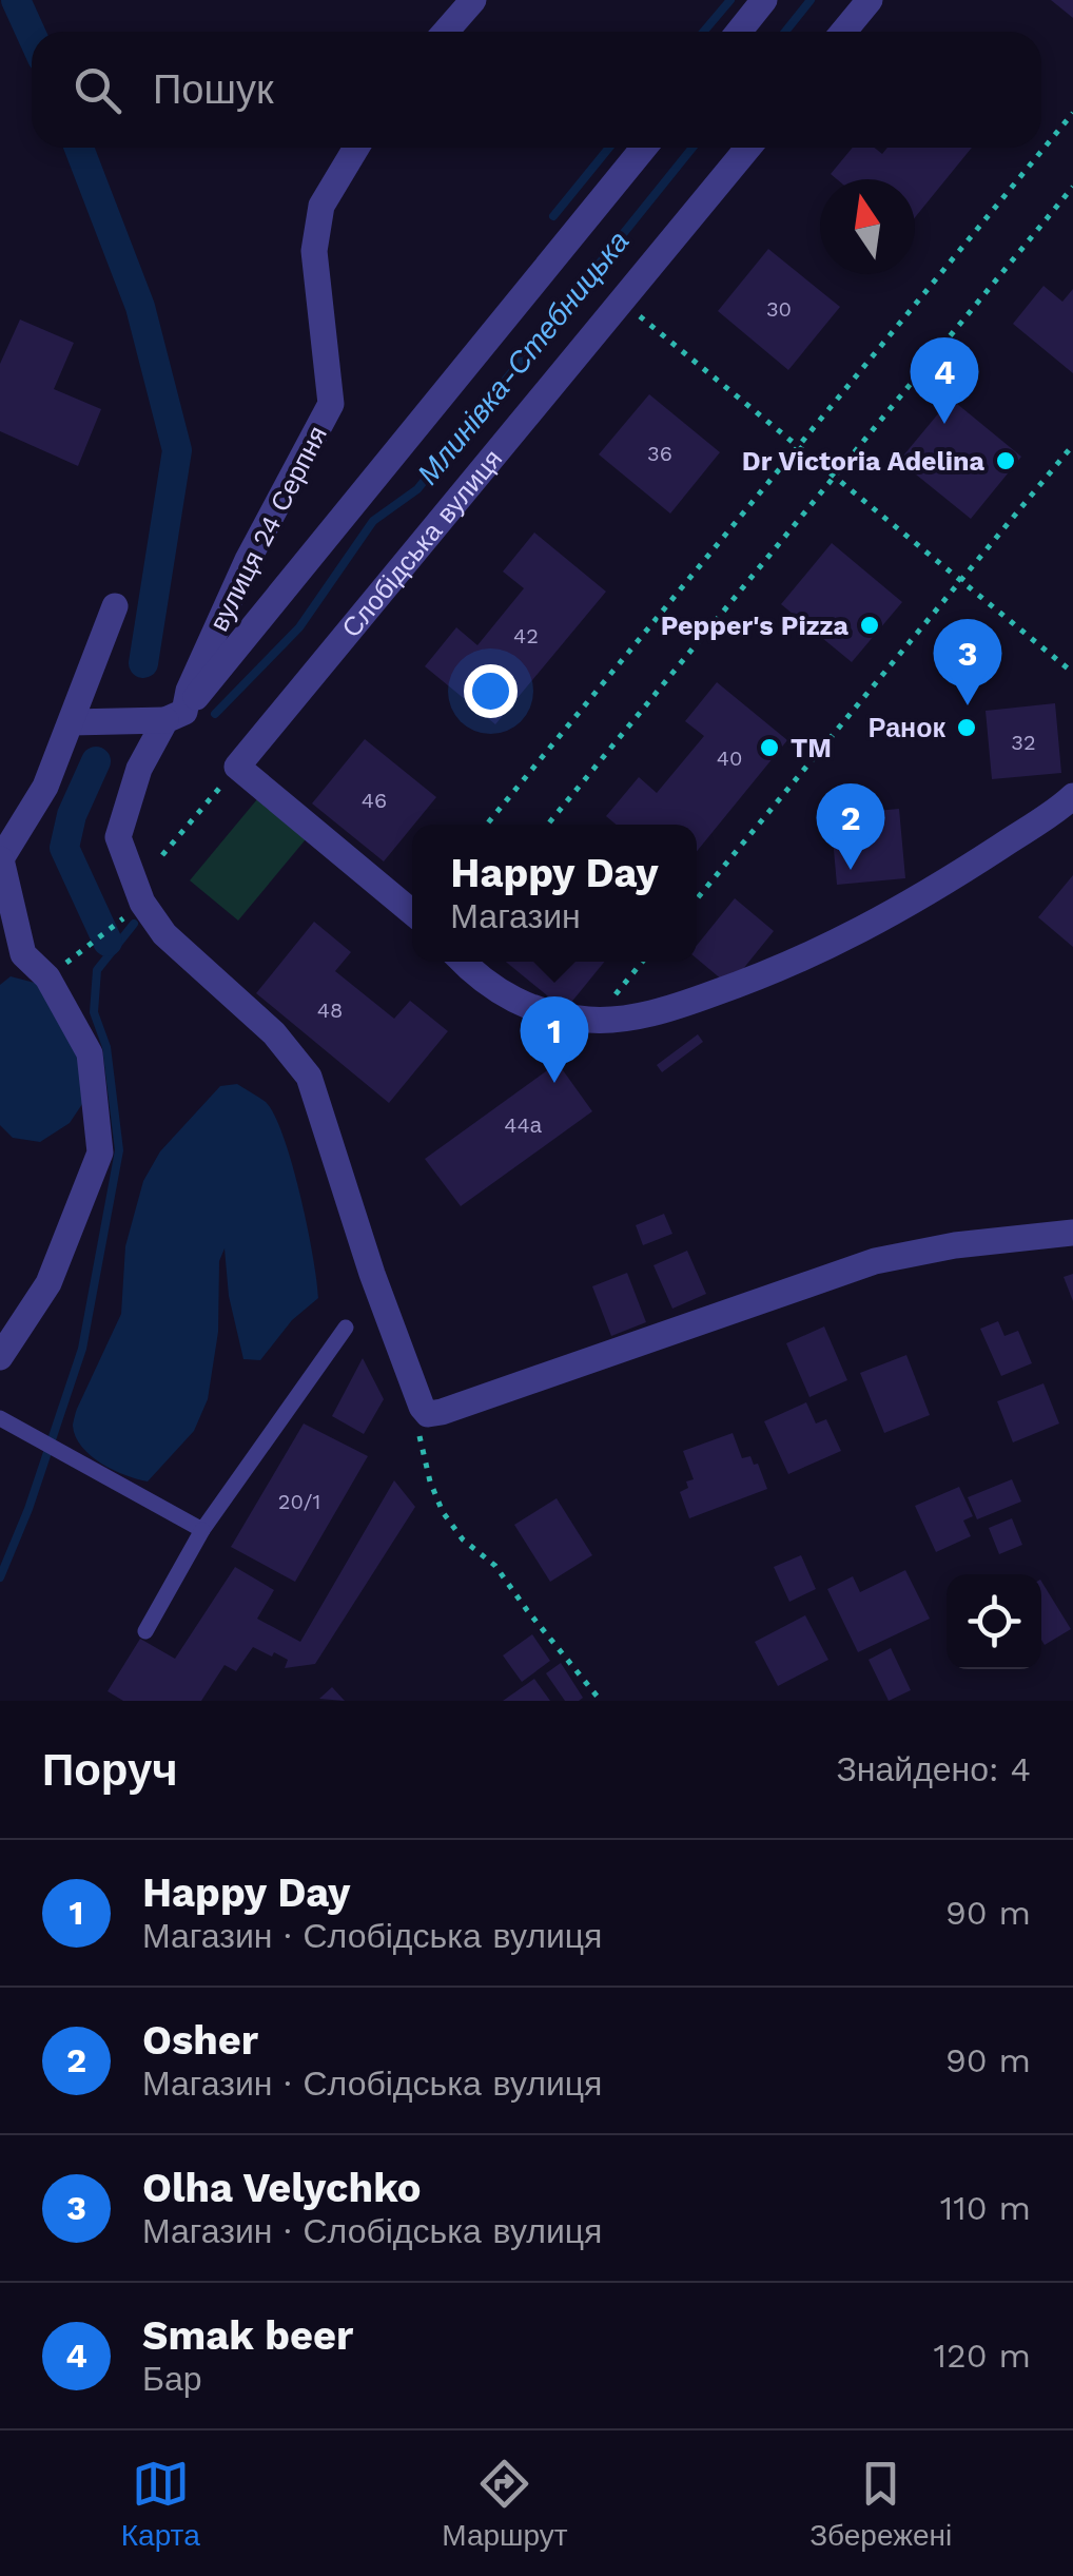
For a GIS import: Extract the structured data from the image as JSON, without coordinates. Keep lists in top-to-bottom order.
{
  "streets": {
    "street": ["вулиця 24 Серпня", "Слобідська вулиця"]
  },
  "water": ["Млинівка-Стебницька"],
  "places": [
    "Dr Victoria Adelina",
    "Pepper's Pizza",
    "Ранок",
    "TM"
  ],
  "house_numbers": [
    "30",
    "36",
    "42",
    "32",
    "40",
    "46",
    "48",
    "44а",
    "20/1"
  ],
  "north": "top",
  "page": {
    "search": "Пошук",
    "pins": [
      "4",
      "3",
      "2",
      "1"
    ],
    "popup": ["Happy Day", "Магазин"],
    "heading": ["Поруч", "Знайдено: 4"],
    "list": [
      {
        "mark": "1",
        "name": "Happy Day",
        "note": "Магазин · Слобідська вулиця",
        "value": "90 m"
      },
      {
        "mark": "2",
        "name": "Osher",
        "note": "Магазин · Слобідська вулиця",
        "value": "90 m"
      },
      {
        "mark": "3",
        "name": "Olha Velychko",
        "note": "Магазин · Слобідська вулиця",
        "value": "110 m"
      },
      {
        "mark": "4",
        "name": "Smak beer",
        "note": "Бар",
        "value": "120 m"
      }
    ],
    "nav": ["Карта", "Маршрут", "Збережені"]
  }
}
